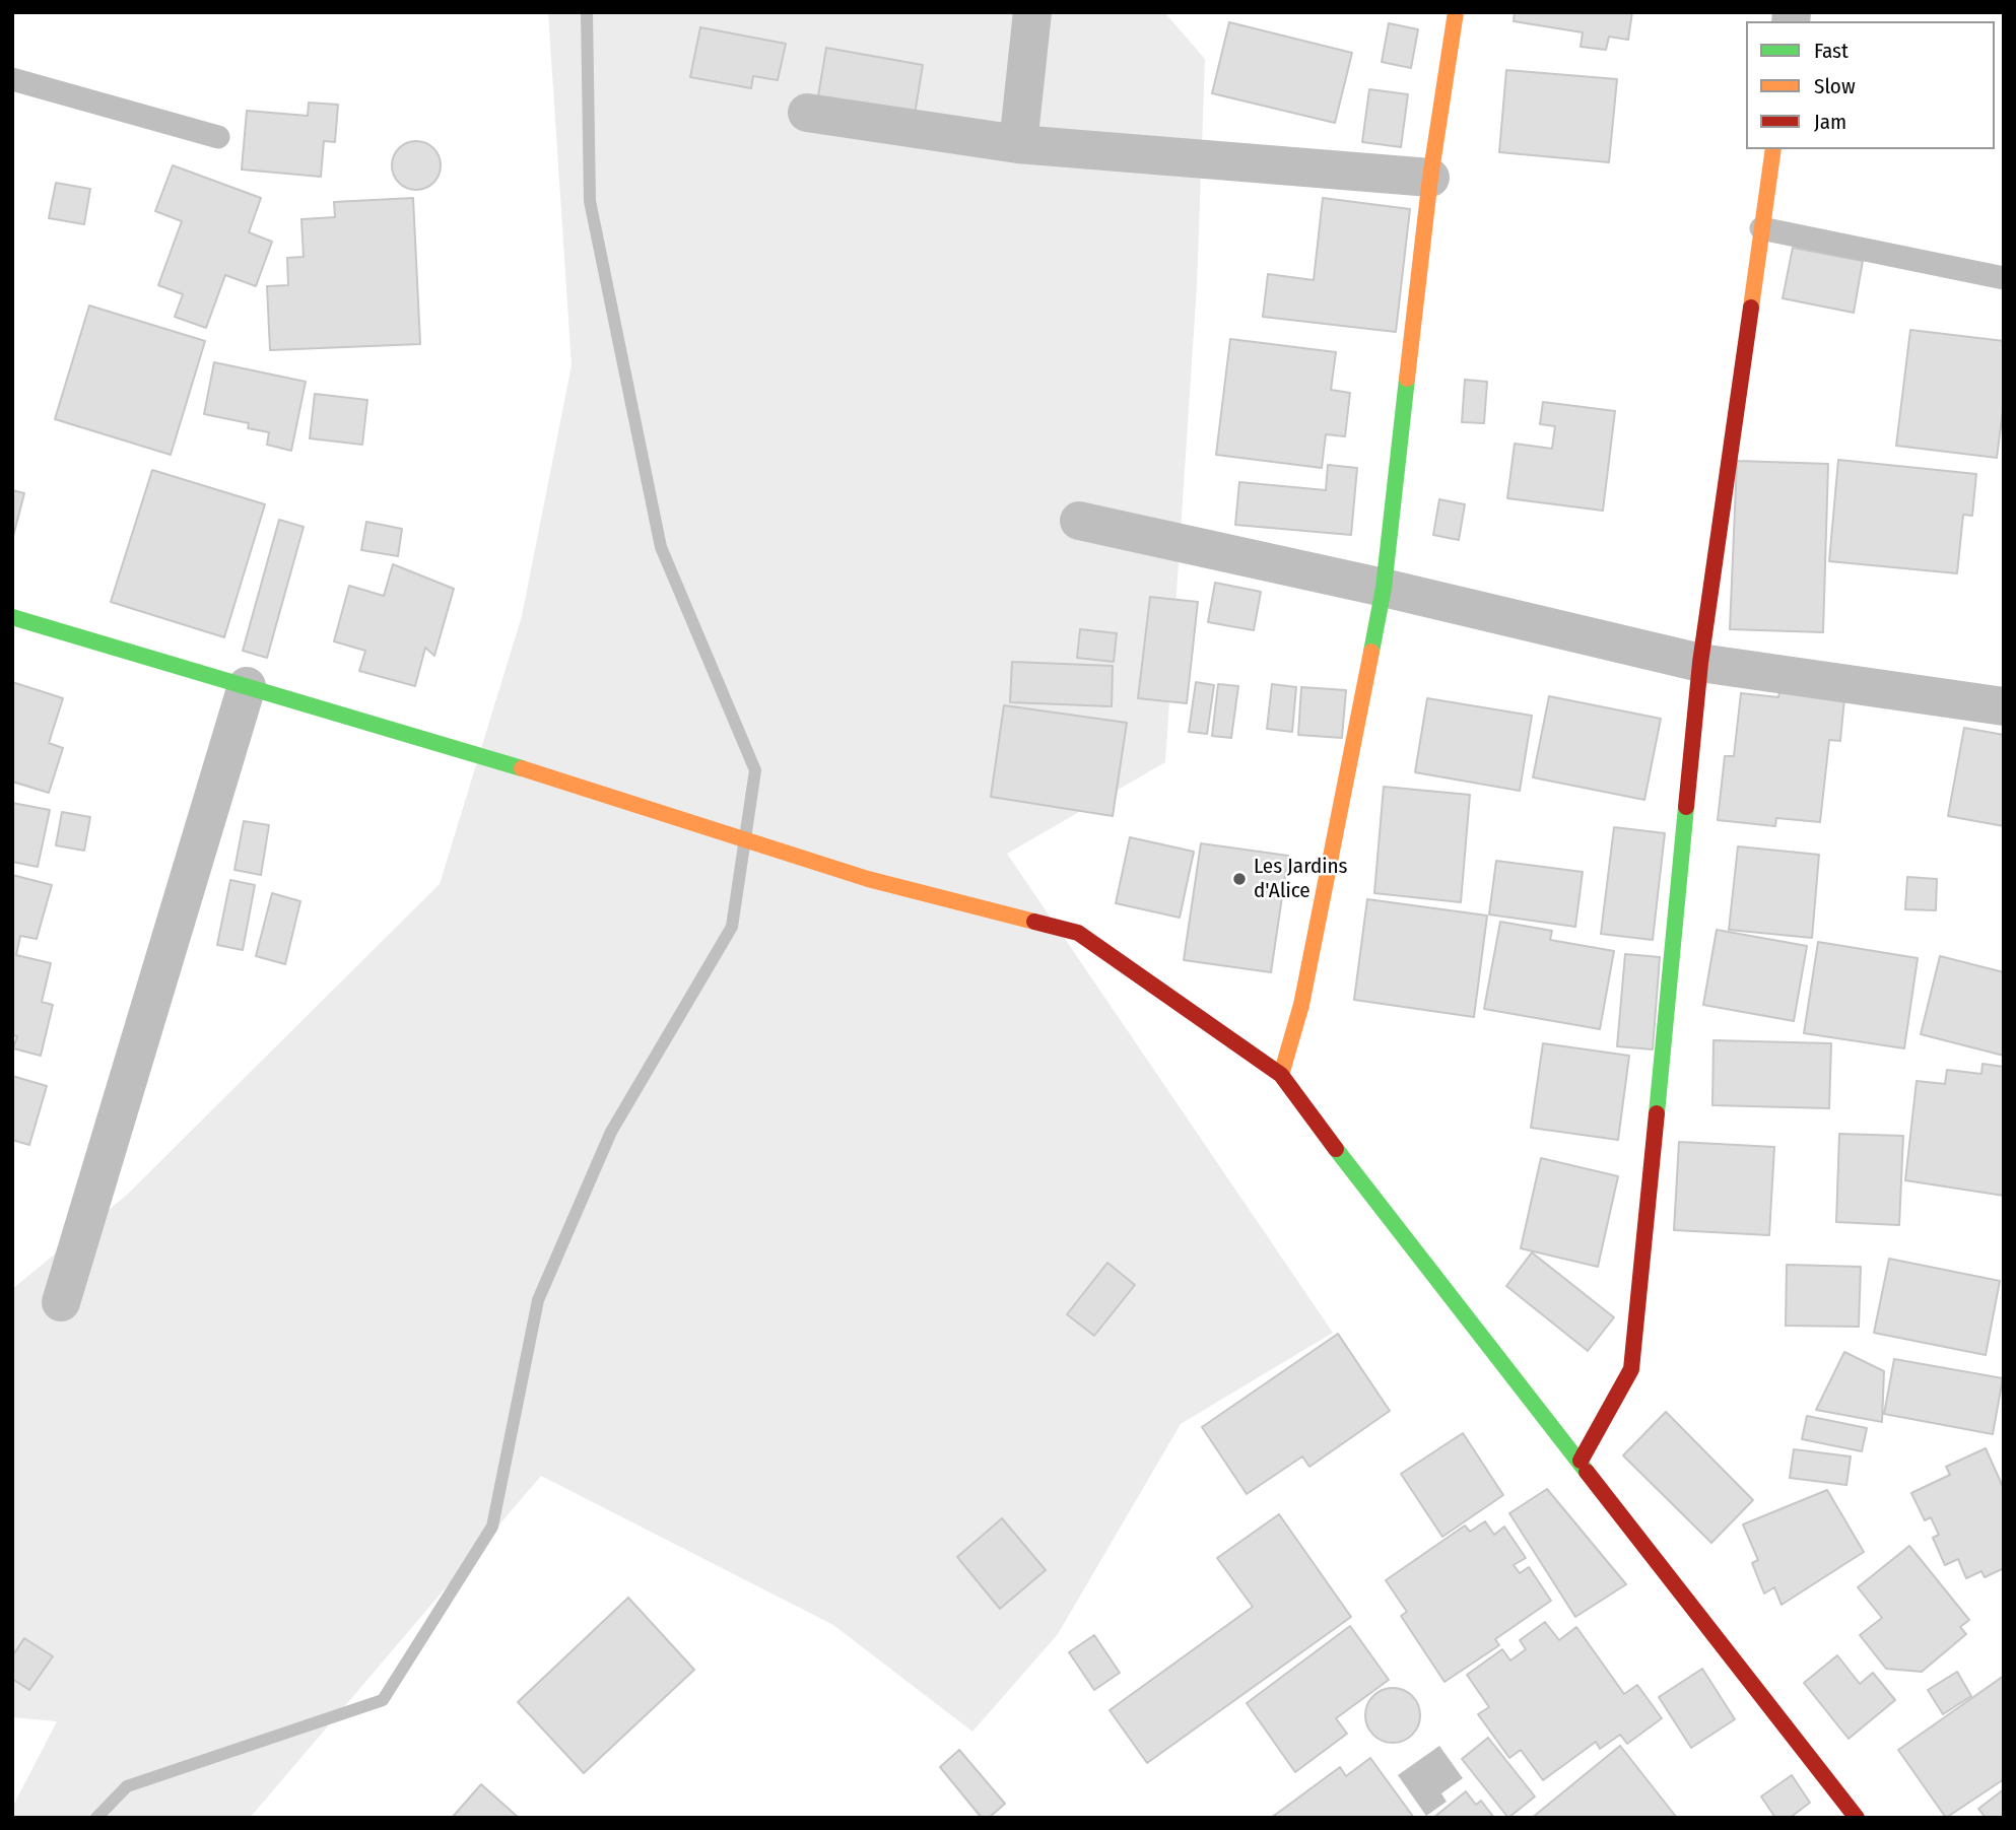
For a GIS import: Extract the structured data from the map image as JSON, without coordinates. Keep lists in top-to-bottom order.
{
  "places": ["Les Jardins d'Alice"],
  "legend": ["Fast", "Slow", "Jam"]
}
